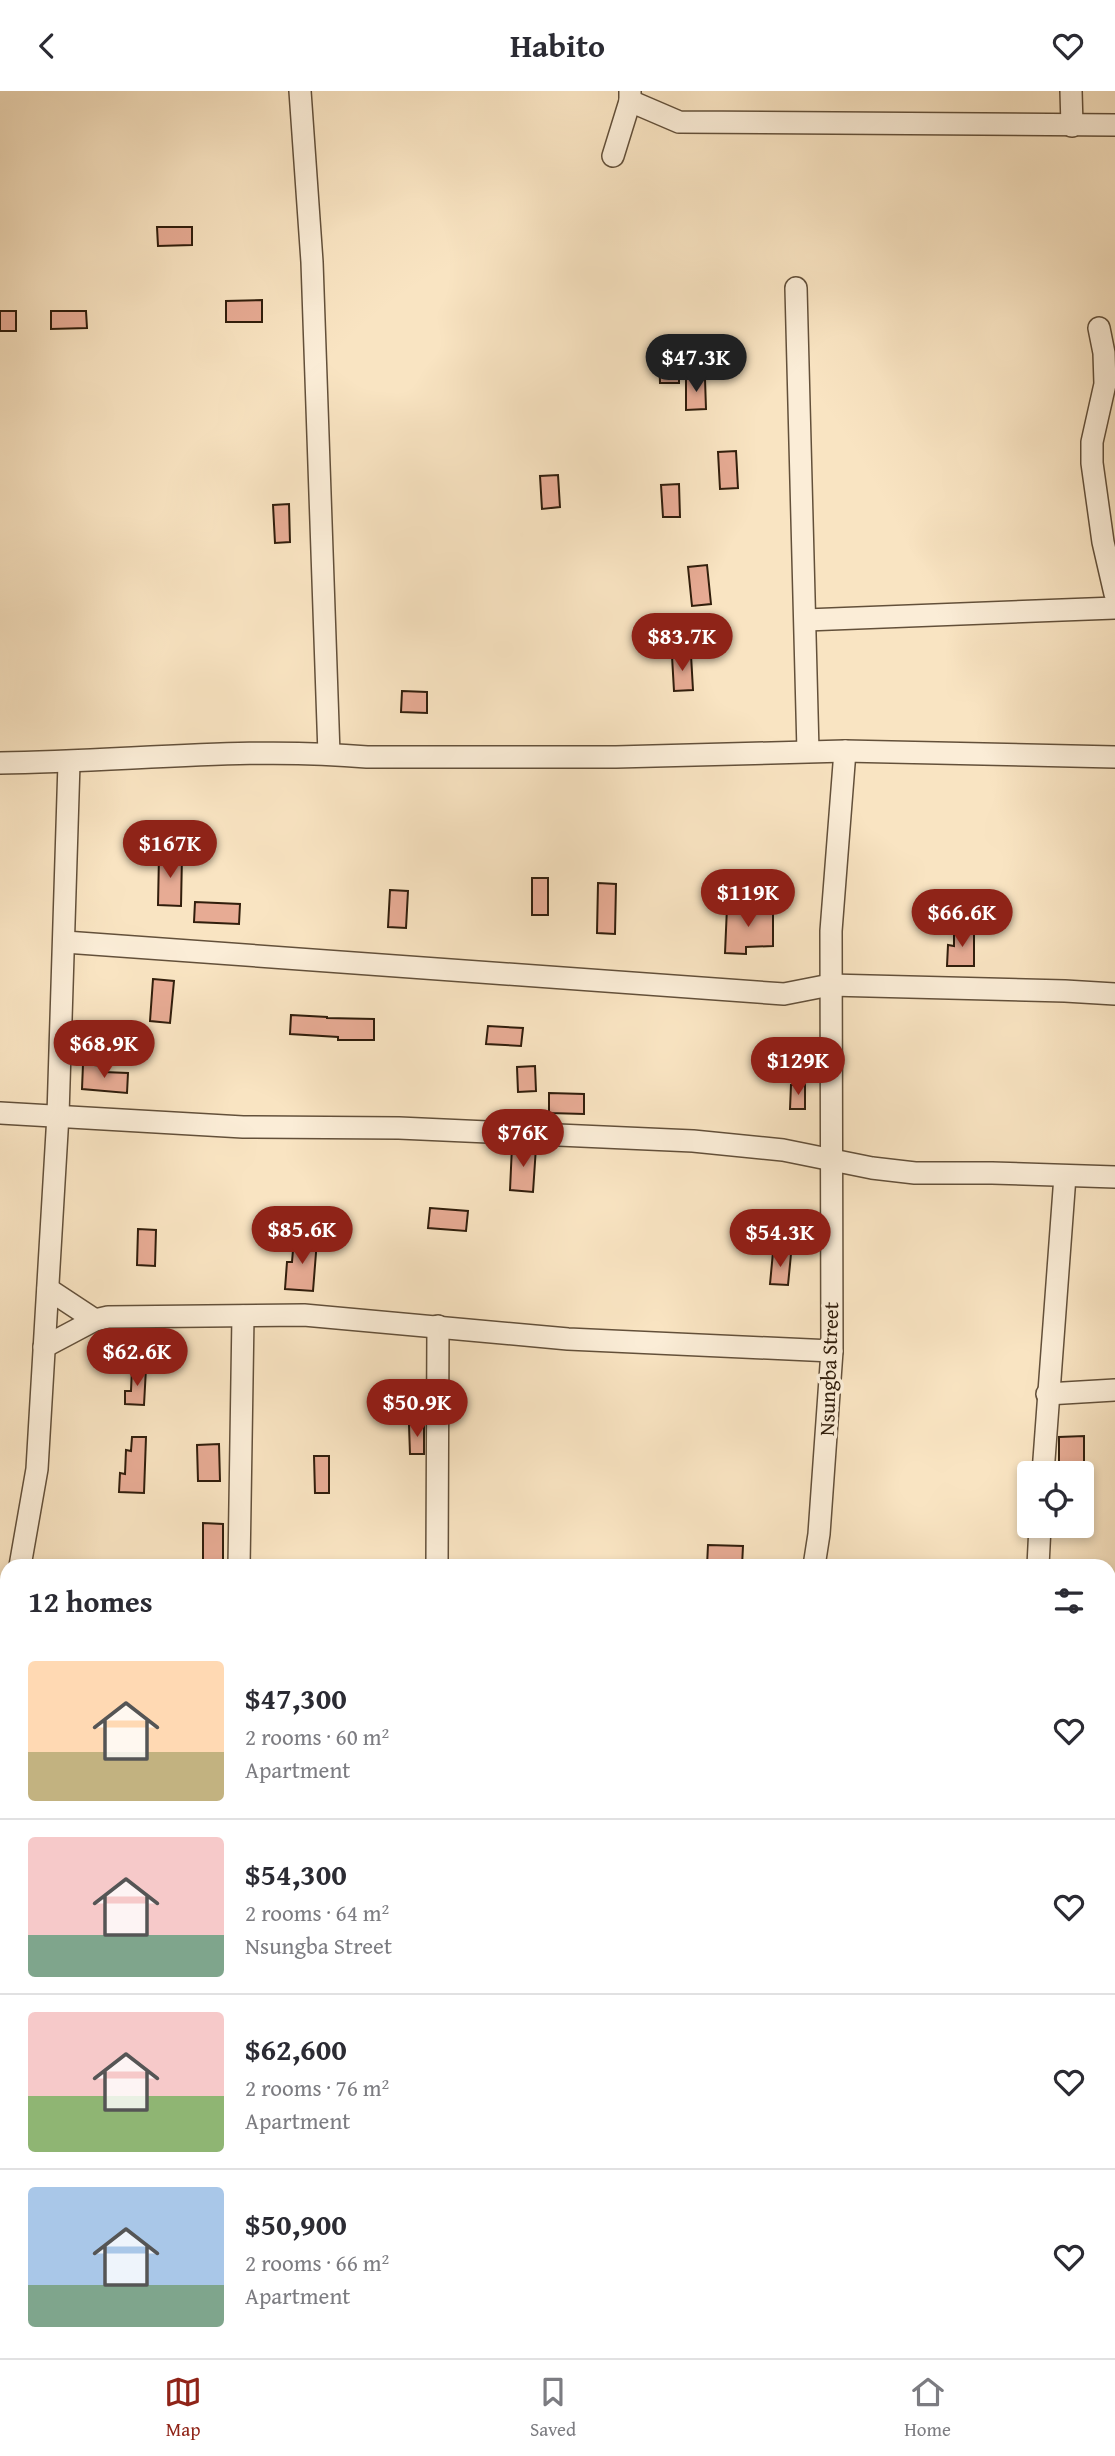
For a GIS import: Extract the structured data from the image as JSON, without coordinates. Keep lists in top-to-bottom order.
{
  "streets": {
    "street": ["Nsungba Street"]
  },
  "page": {
    "header": "Habito",
    "price": [
      "$47.3K",
      "$83.7K",
      "$167K",
      "$119K",
      "$66.6K",
      "$68.9K",
      "$129K",
      "$76K",
      "$85.6K",
      "$54.3K",
      "$62.6K",
      "$50.9K"
    ],
    "heading": "12 homes",
    "list": [
      {
        "name": "$47,300",
        "note": "2 rooms · 60 m² · Apartment"
      },
      {
        "name": "$54,300",
        "note": "2 rooms · 64 m² · Nsungba Street"
      },
      {
        "name": "$62,600",
        "note": "2 rooms · 76 m² · Apartment"
      },
      {
        "name": "$50,900",
        "note": "2 rooms · 66 m² · Apartment"
      }
    ],
    "tabs": ["Map", "Saved", "Home"]
  }
}
